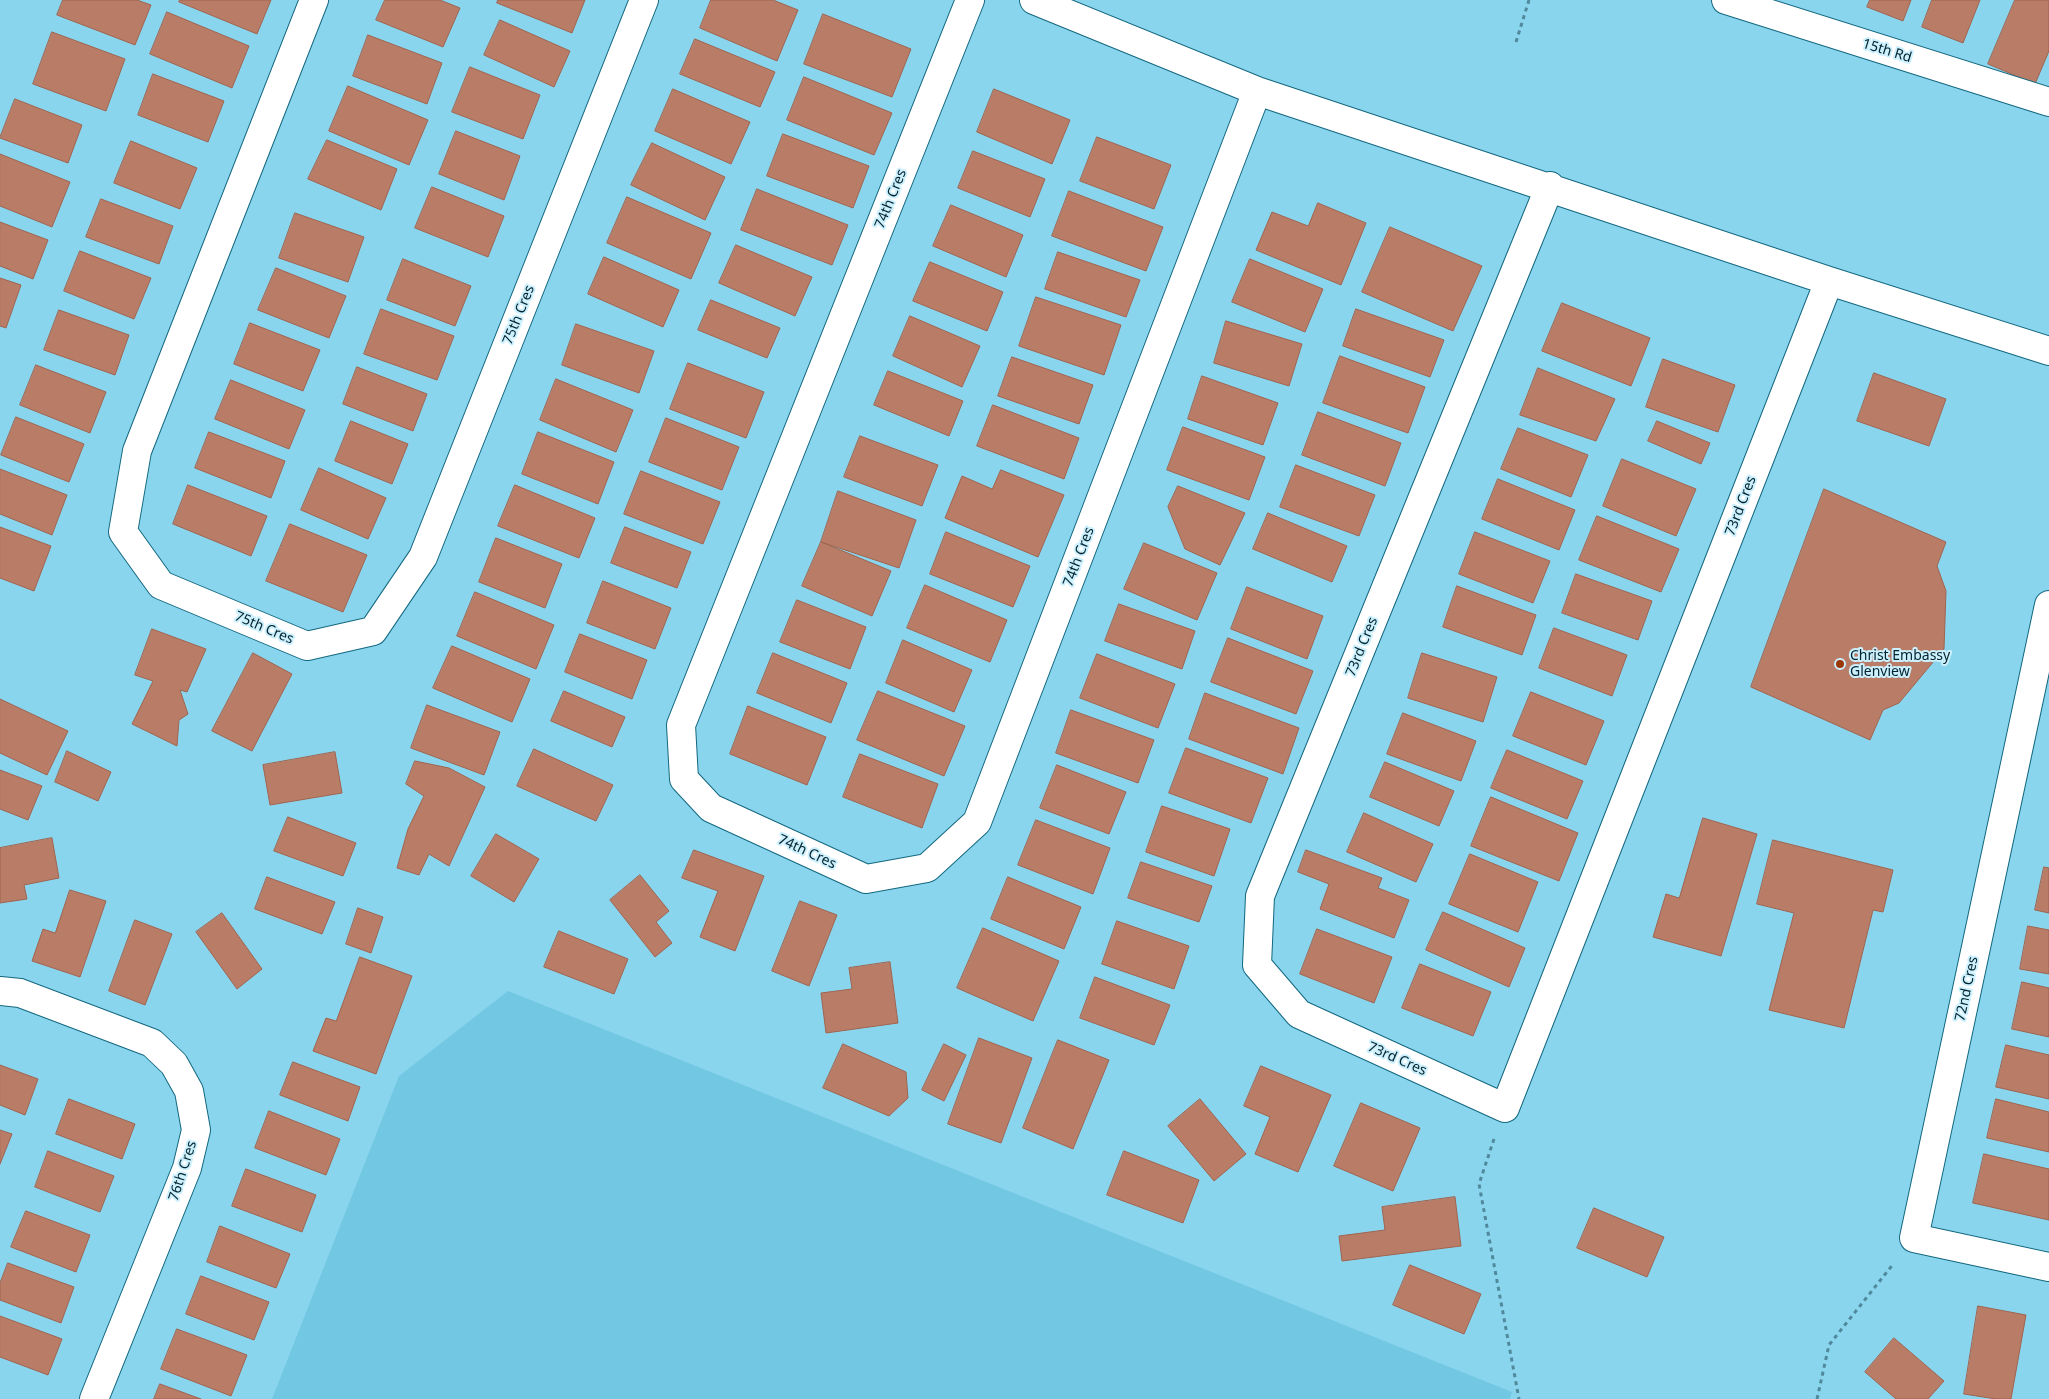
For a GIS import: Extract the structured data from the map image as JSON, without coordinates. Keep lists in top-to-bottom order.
{
  "streets": {
    "street": [
      "15th Rd",
      "74th Cres",
      "75th Cres",
      "73rd Cres",
      "72nd Cres",
      "76th Cres"
    ]
  },
  "places": ["Christ Embassy Glenview"]
}
